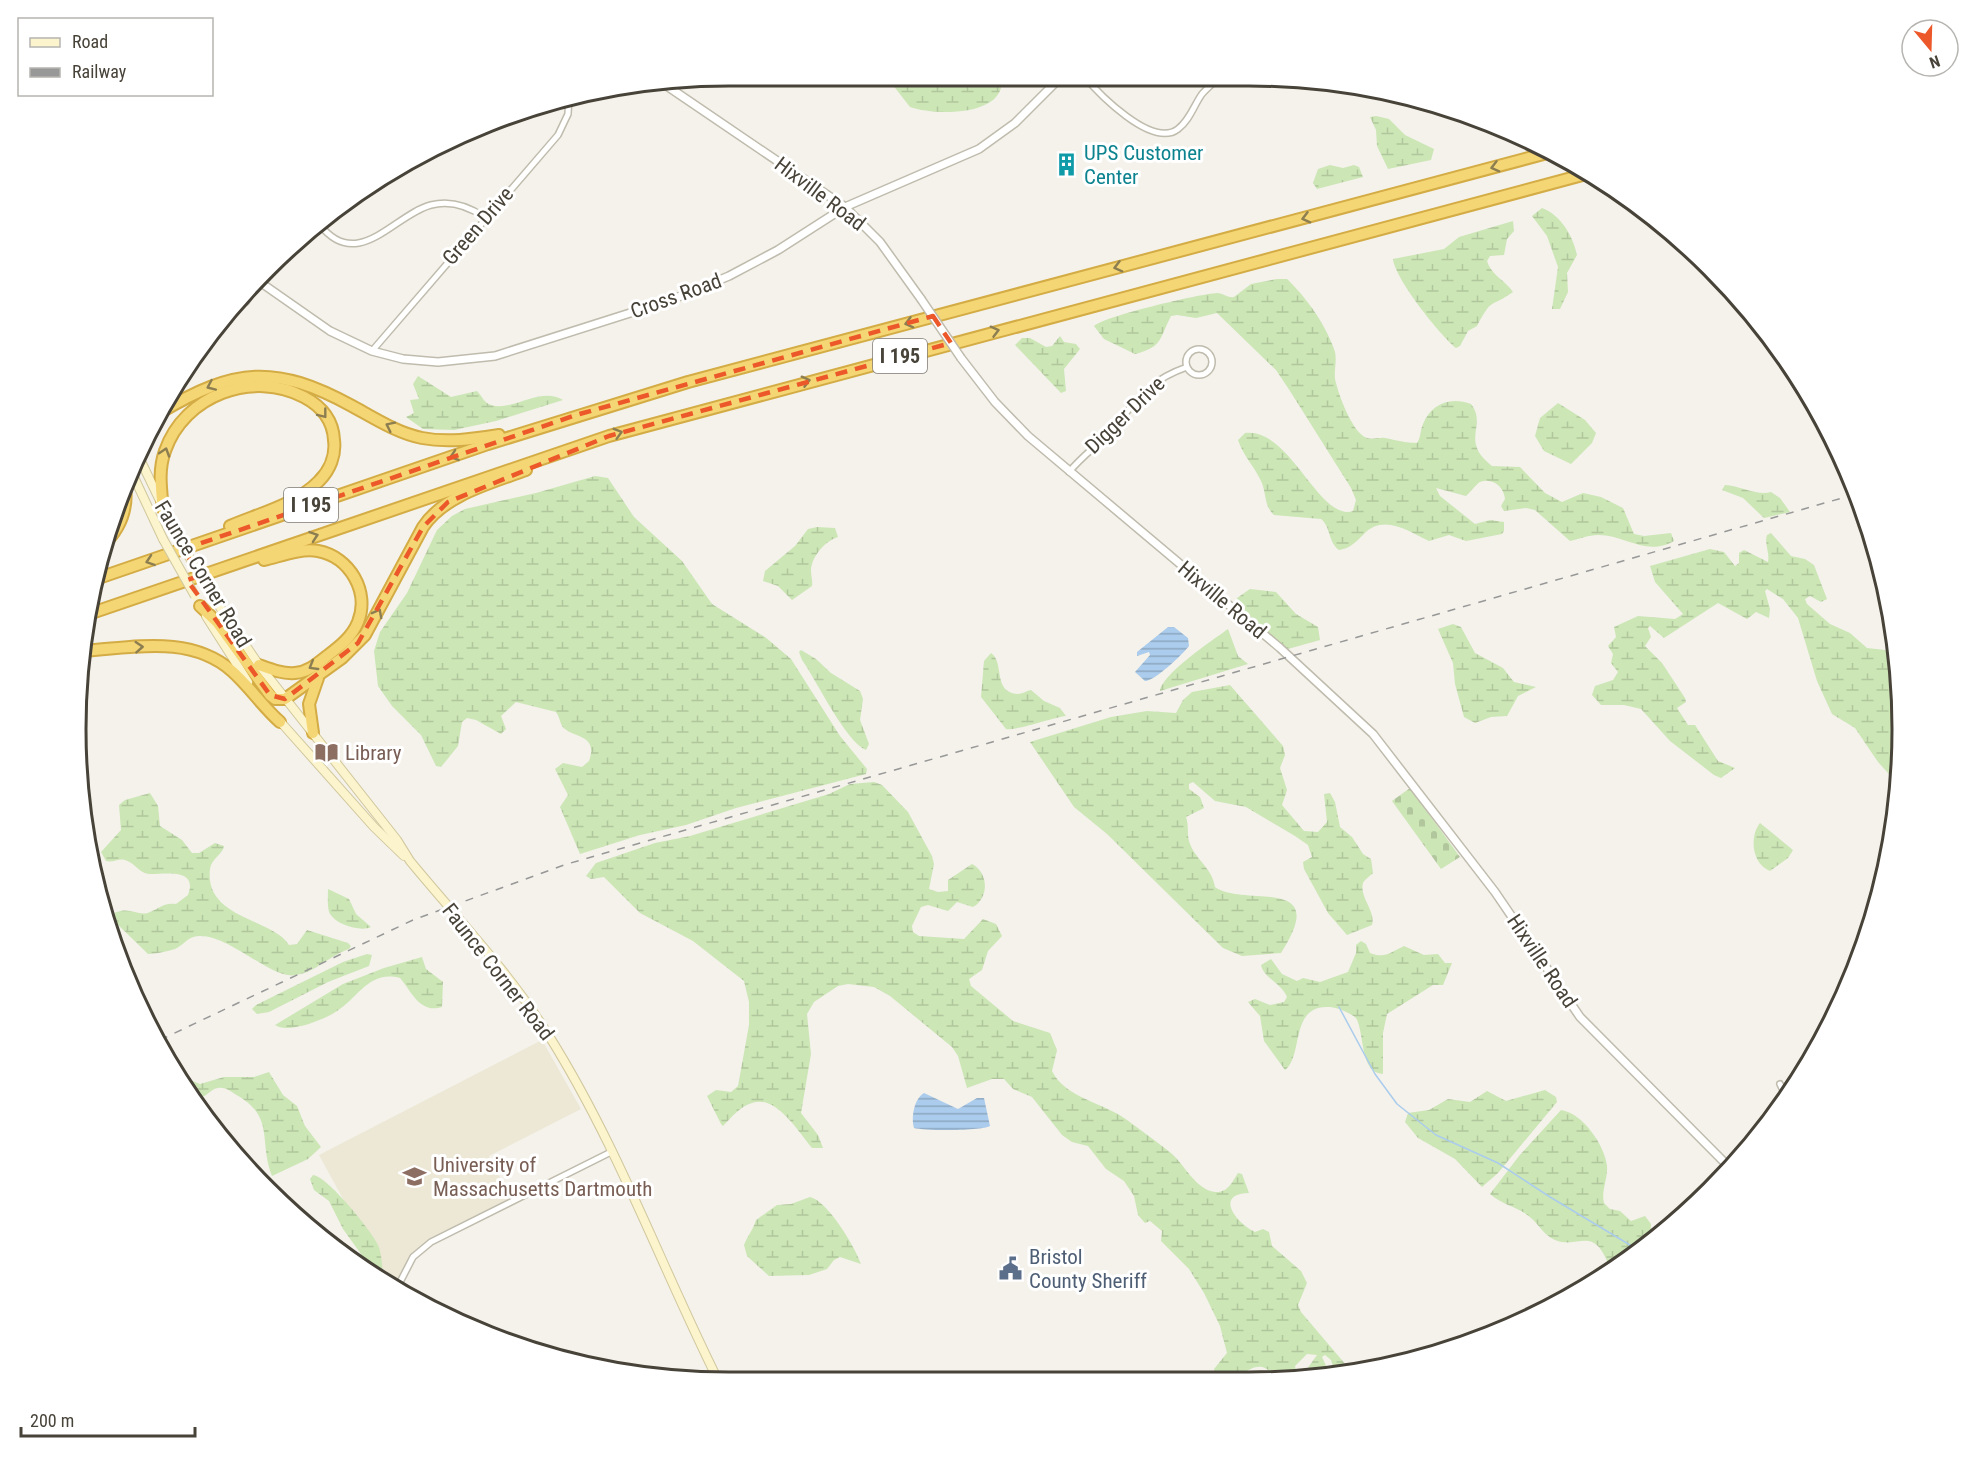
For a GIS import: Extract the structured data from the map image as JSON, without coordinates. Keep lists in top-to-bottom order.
{
  "streets": {
    "highway": ["I 195"],
    "main road": ["Faunce Corner Road"],
    "street": [
      "Hixville Road",
      "Green Drive",
      "Cross Road",
      "Digger Drive"
    ]
  },
  "crossings": [
    ["Hixville Road", "Cross Road"],
    ["Hixville Road", "Digger Drive"],
    ["Green Drive", "Cross Road"]
  ],
  "places": {
    "building": ["UPS Customer Center"],
    "library": ["Library"],
    "school or university": ["University of Massachusetts Dartmouth"],
    "public building": ["Bristol County Sheriff"]
  },
  "legend": ["Road", "Railway"],
  "scale_bar": "200 m",
  "north": "bottom"
}
